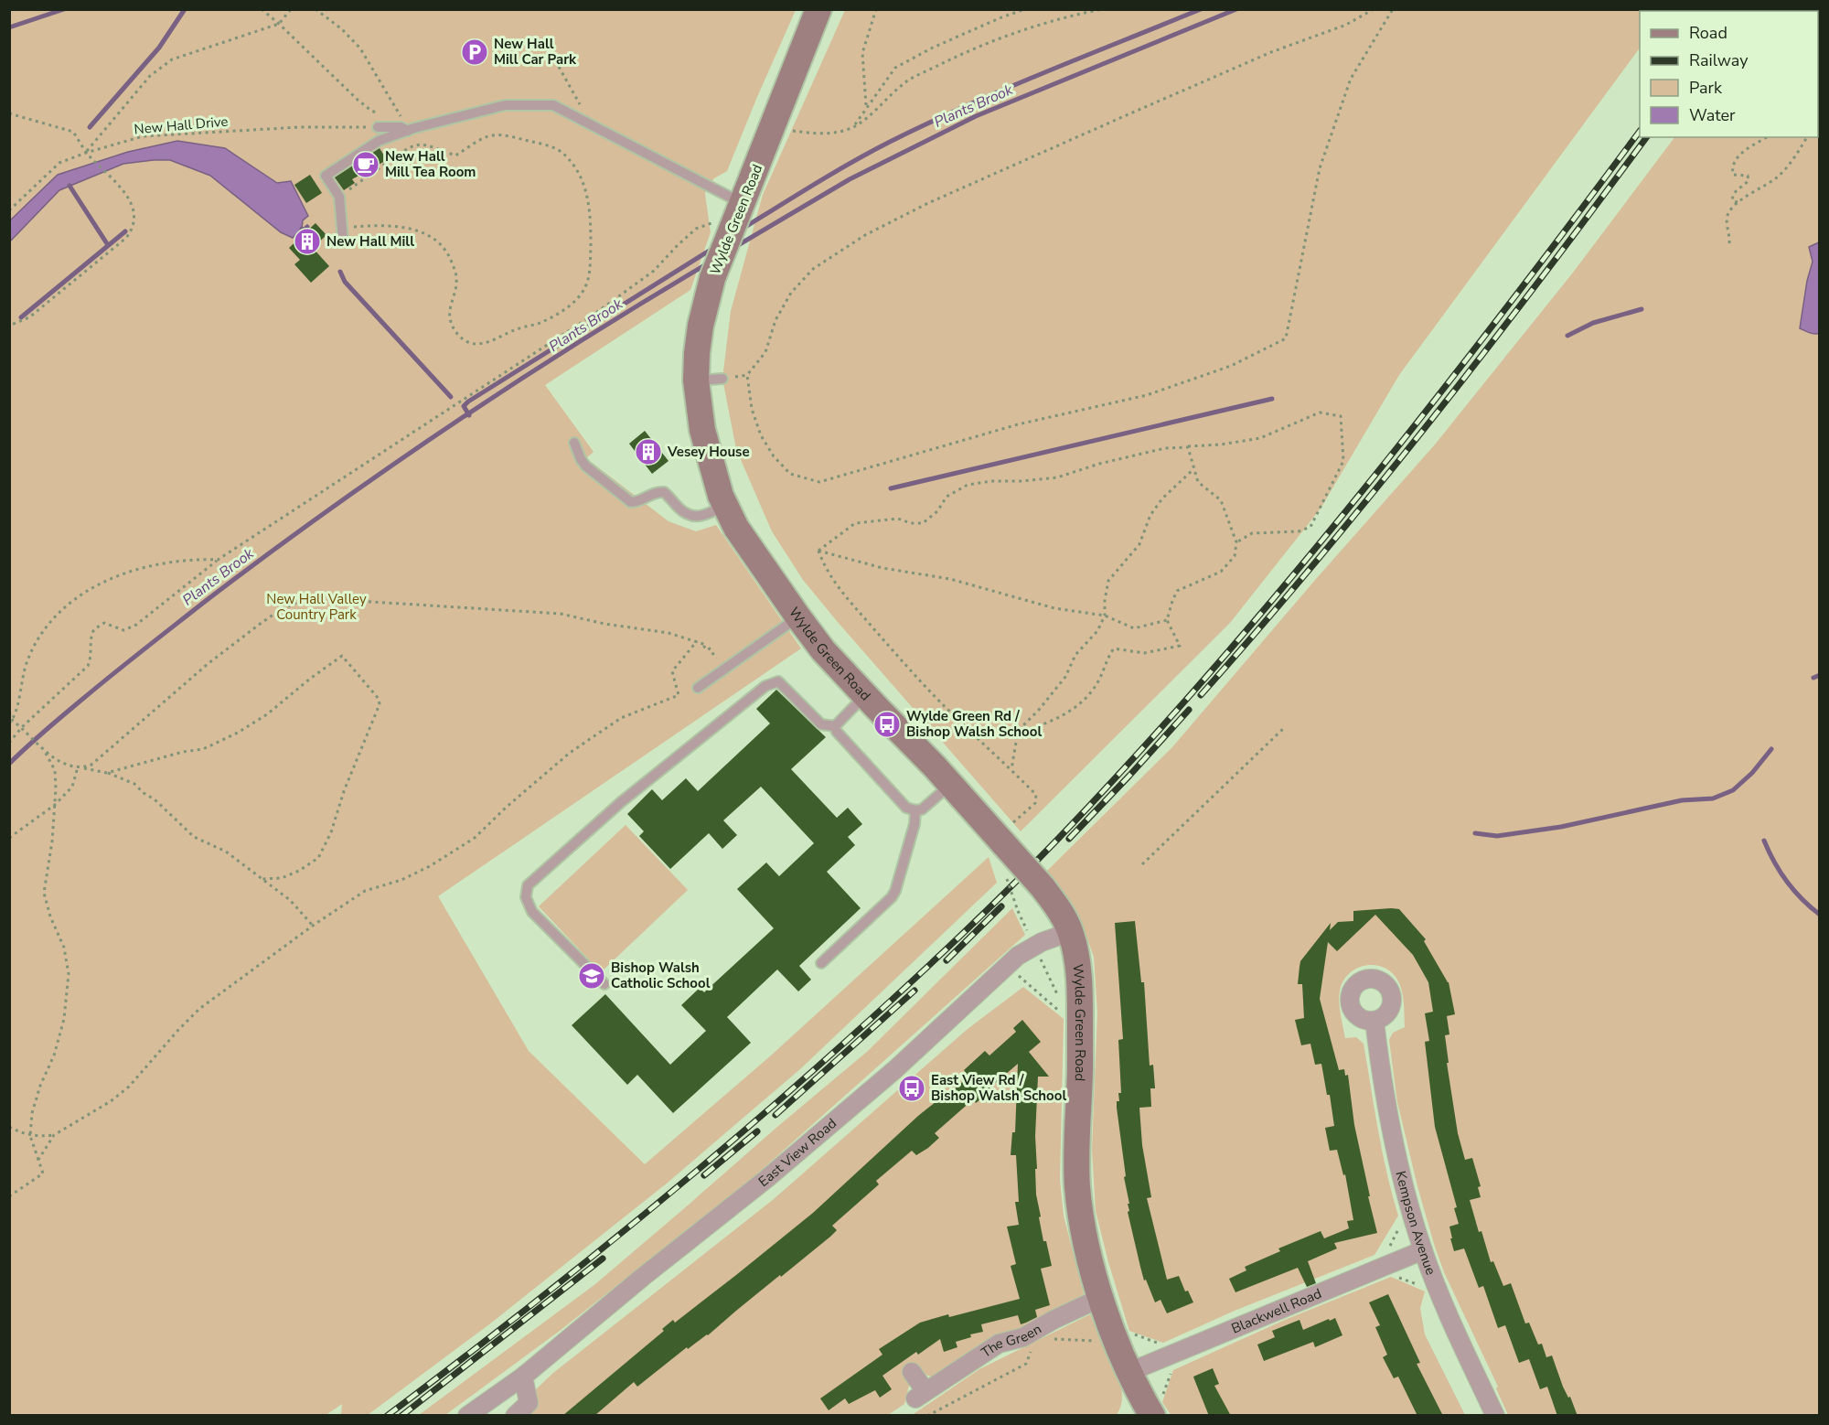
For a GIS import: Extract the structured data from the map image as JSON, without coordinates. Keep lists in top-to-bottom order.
{
  "streets": {
    "street": [
      "Wylde Green Road",
      "East View Road",
      "Kempson Avenue",
      "Blackwell Road",
      "The Green"
    ],
    "path": ["New Hall Drive"]
  },
  "crossings": [
    ["Wylde Green Road", "East View Road"],
    ["Wylde Green Road", "Blackwell Road"],
    ["Wylde Green Road", "The Green"],
    ["Kempson Avenue", "Blackwell Road"]
  ],
  "water": ["Plants Brook"],
  "parks": ["New Hall Valley Country Park"],
  "places": {
    "parking": ["New Hall Mill Car Park"],
    "cafe": ["New Hall Mill Tea Room"],
    "building": ["New Hall Mill", "Vesey House"],
    "bus stop": ["Wylde Green Rd / Bishop Walsh School", "East View Rd / Bishop Walsh School"],
    "school or university": ["Bishop Walsh Catholic School"]
  },
  "legend": [
    "Road",
    "Railway",
    "Park",
    "Water"
  ]
}
